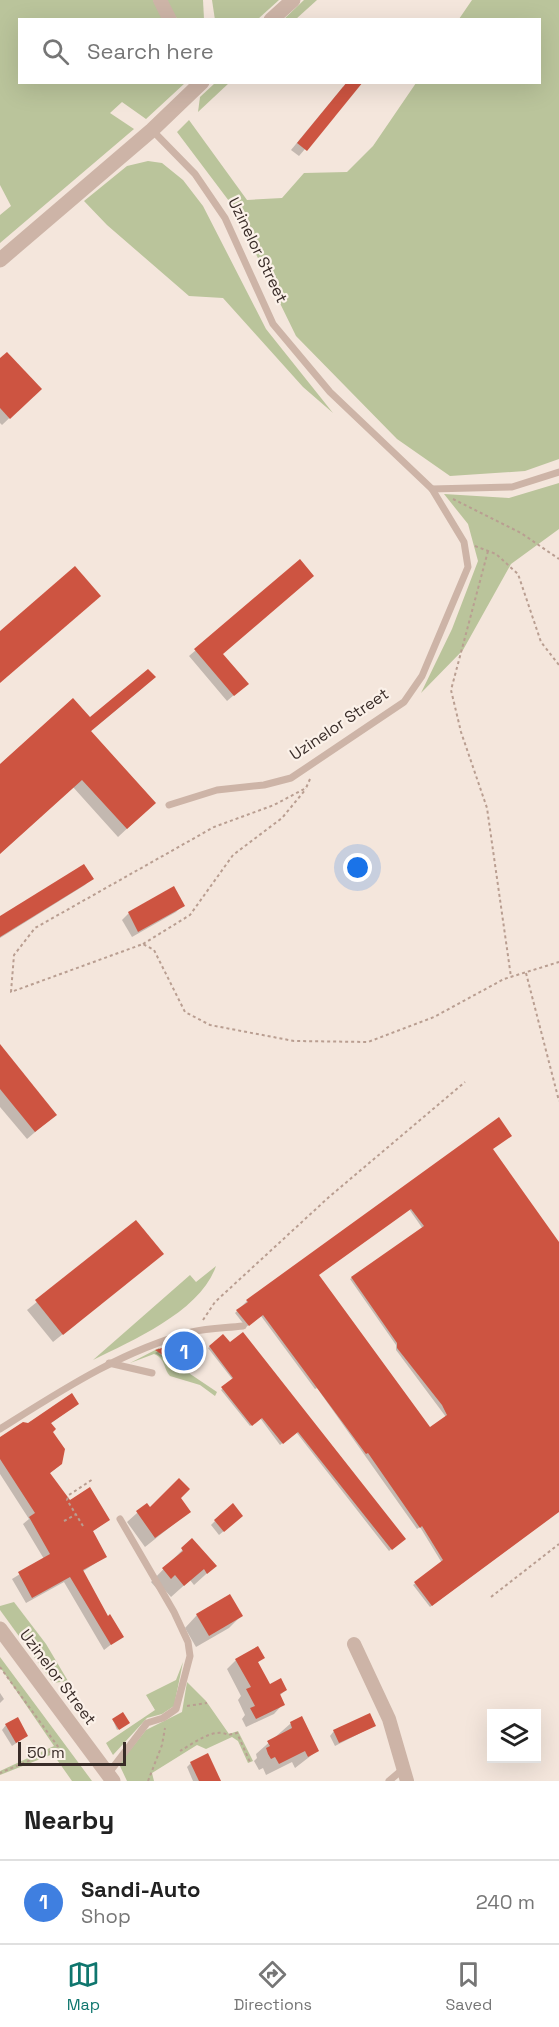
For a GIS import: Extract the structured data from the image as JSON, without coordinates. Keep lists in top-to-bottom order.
{
  "streets": {
    "street": ["Uzinelor Street"]
  },
  "scale_bar": "50 m",
  "page": {
    "search": "Search here",
    "pins": "1",
    "scale": "50 m",
    "heading": "Nearby",
    "list": [
      {
        "mark": "1",
        "name": "Sandi-Auto",
        "note": "Shop",
        "value": "240 m"
      }
    ],
    "nav": ["Map", "Directions", "Saved"]
  }
}
